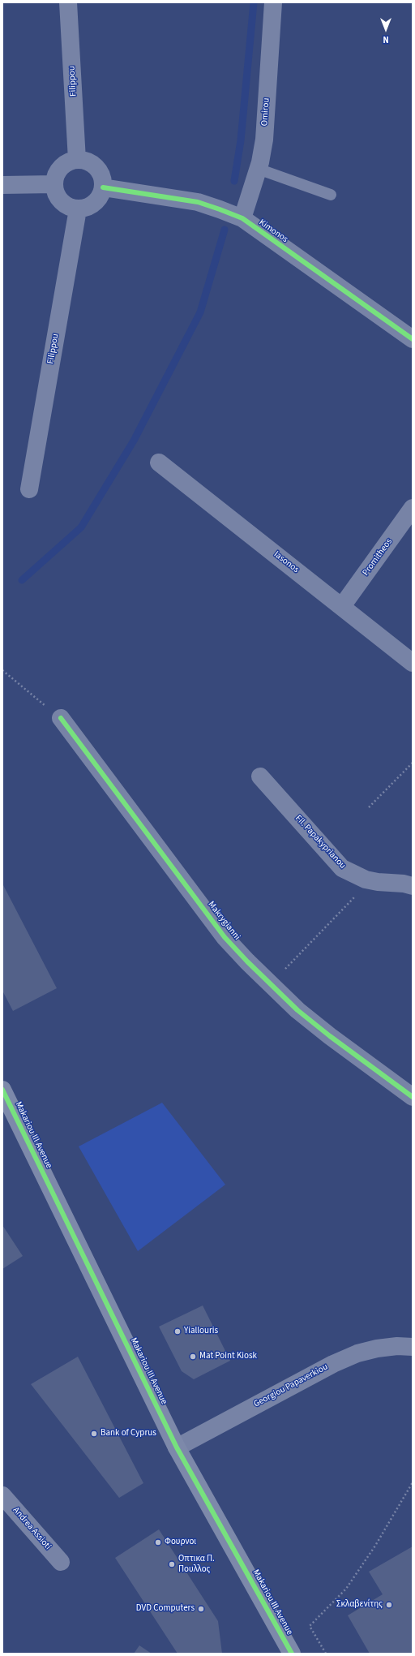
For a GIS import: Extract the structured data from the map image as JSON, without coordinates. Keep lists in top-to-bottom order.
{
  "streets": {
    "street": [
      "Filippou",
      "Omirou",
      "Kimonos",
      "Promitheos",
      "Iasonos",
      "Fil. Papakyprianou",
      "Makrygianni",
      "Makariou III Avenue",
      "Georgiou Papaverkiou",
      "Andrea Assioti"
    ]
  },
  "crossings": [
    ["Filippou", "Kimonos"],
    ["Omirou", "Kimonos"],
    ["Promitheos", "Iasonos"],
    ["Makariou III Avenue", "Georgiou Papaverkiou"]
  ],
  "places": [
    "Yiallouris",
    "Mat Point Kiosk",
    "Bank of Cyprus",
    "Φουρνοι",
    "Οπτικα Π. Πουλλος",
    "Σκλαβενίτης",
    "DVD Computers"
  ],
  "north": "bottom"
}
